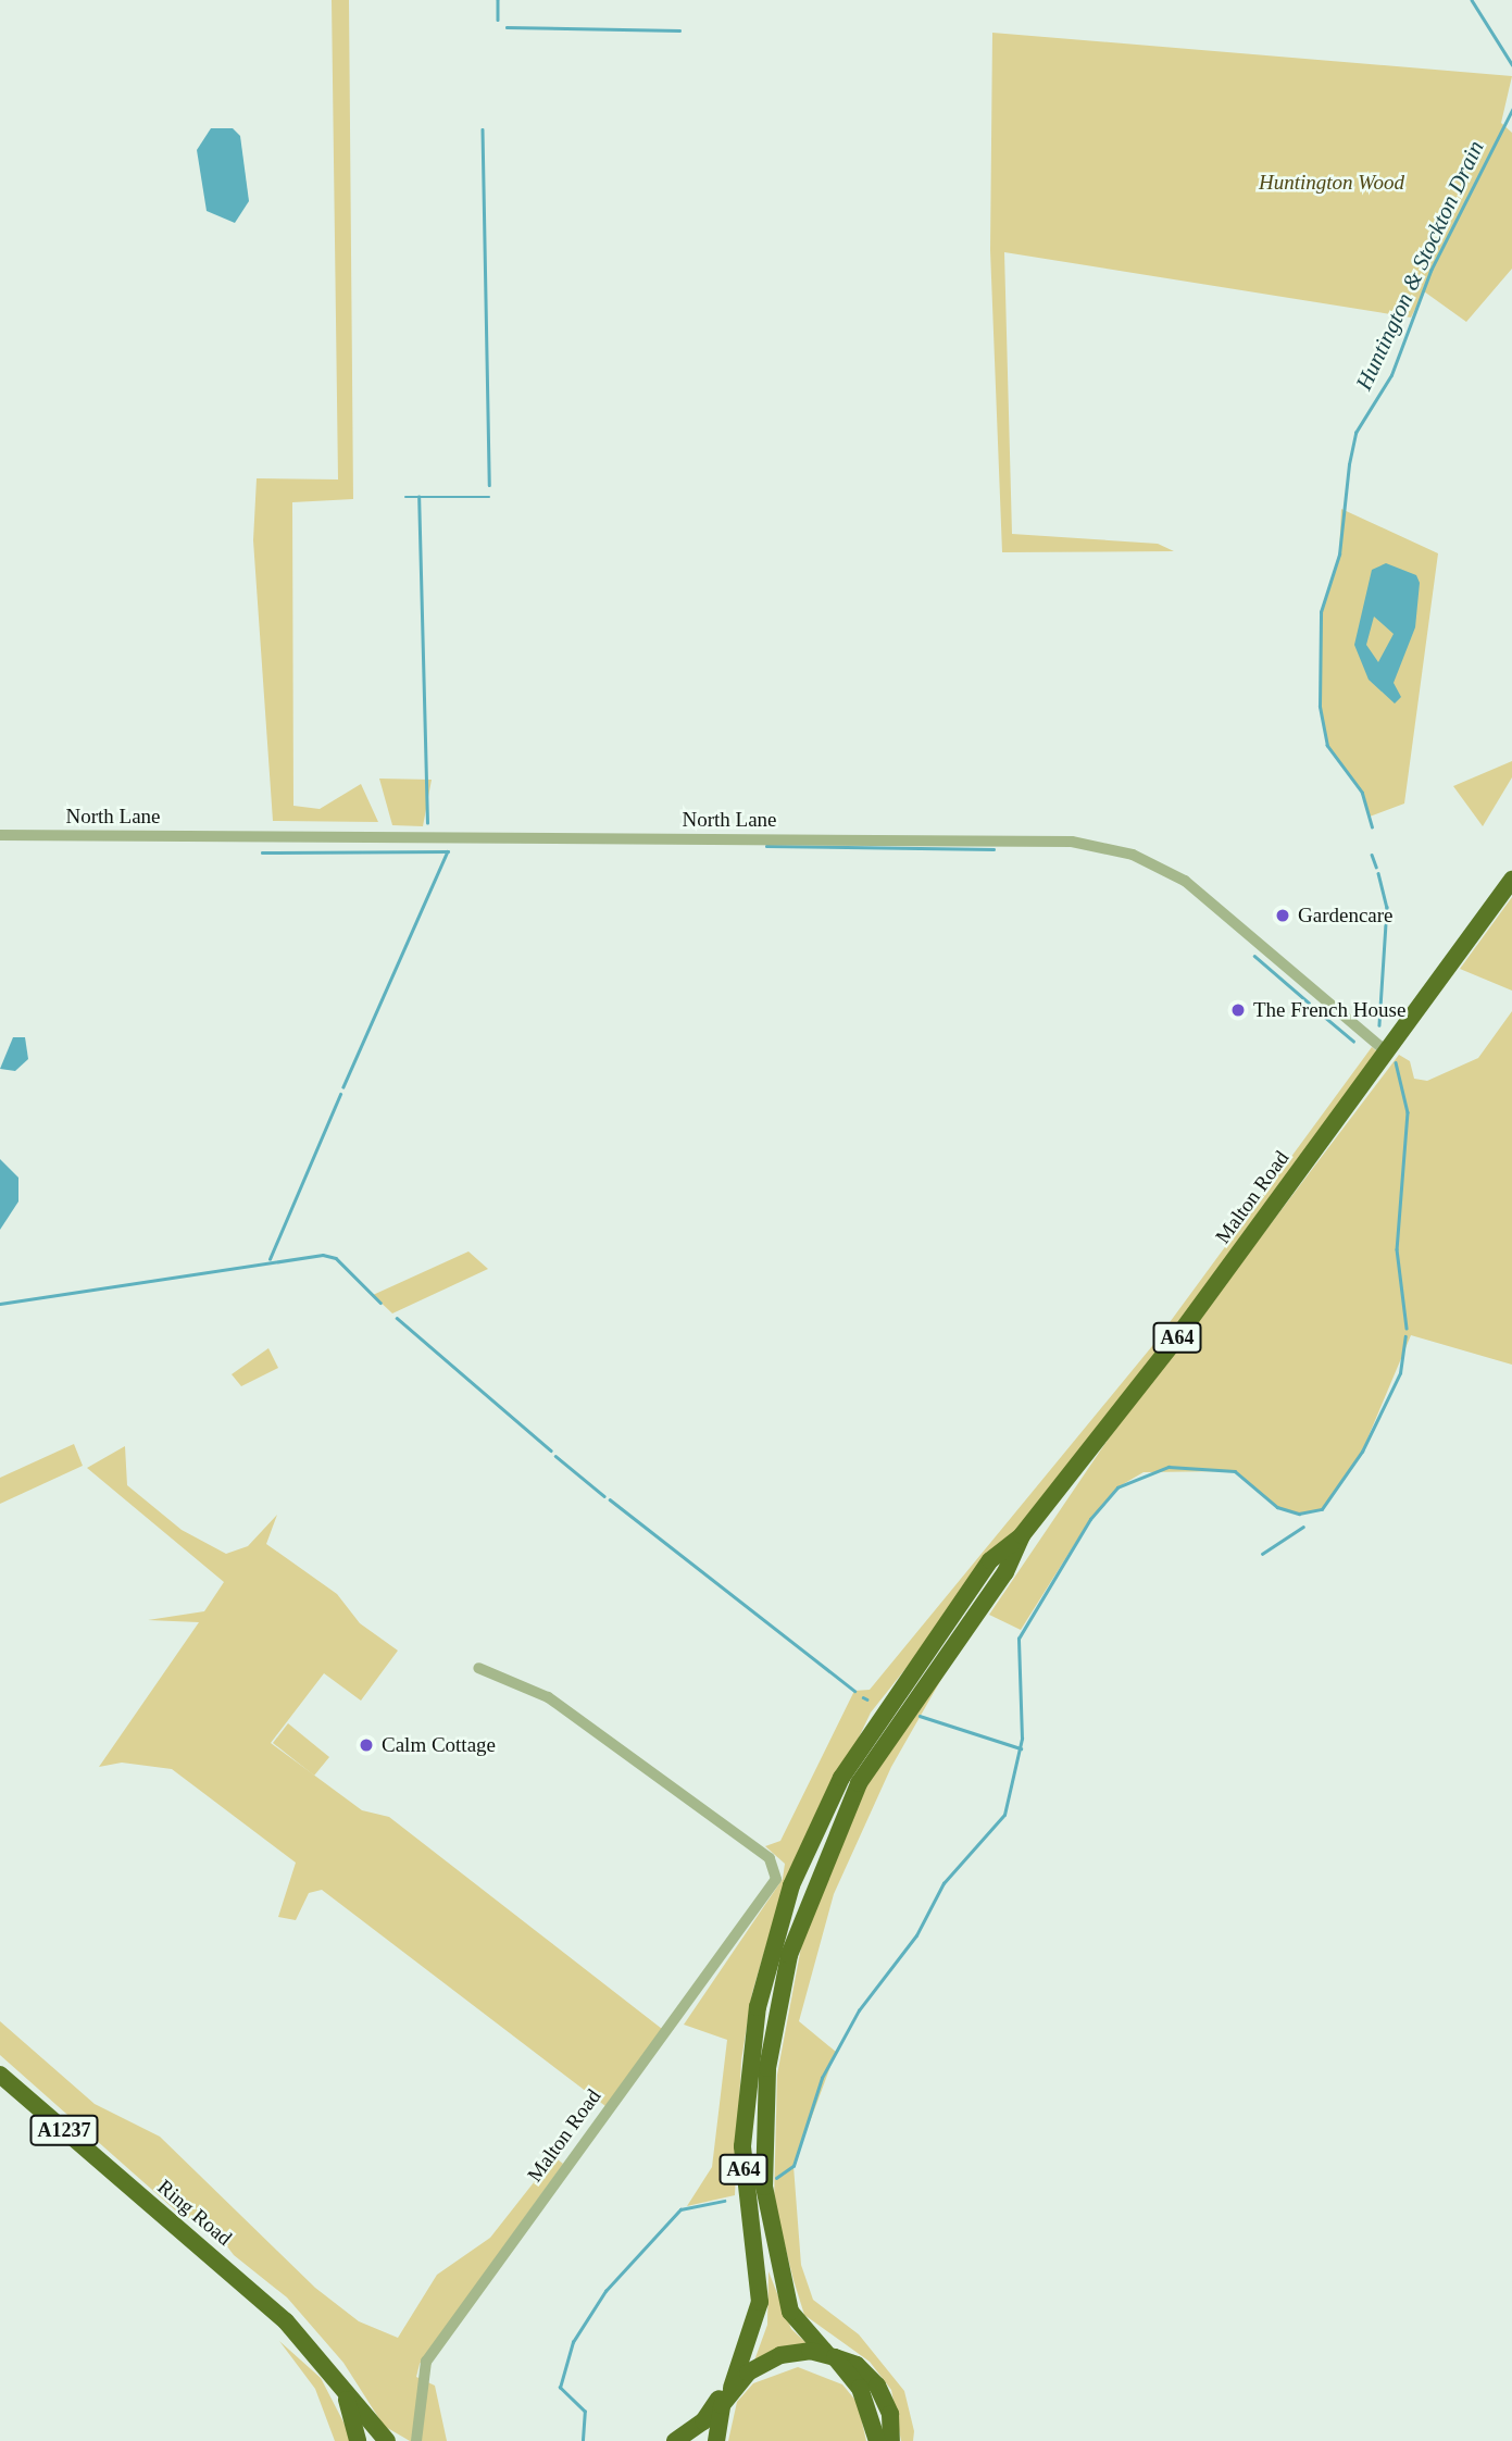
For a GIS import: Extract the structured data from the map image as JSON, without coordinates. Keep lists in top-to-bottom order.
{
  "streets": {
    "highway": [
      "Malton Road",
      "A64",
      "A1237",
      "Ring Road"
    ],
    "street": ["North Lane"]
  },
  "crossings": [
    ["North Lane", "Malton Road"],
    ["Malton Road", "A64"]
  ],
  "water": ["Huntington & Stockton Drain"],
  "parks": ["Huntington Wood"],
  "places": ["Gardencare", "The French House", "Calm Cottage"]
}
